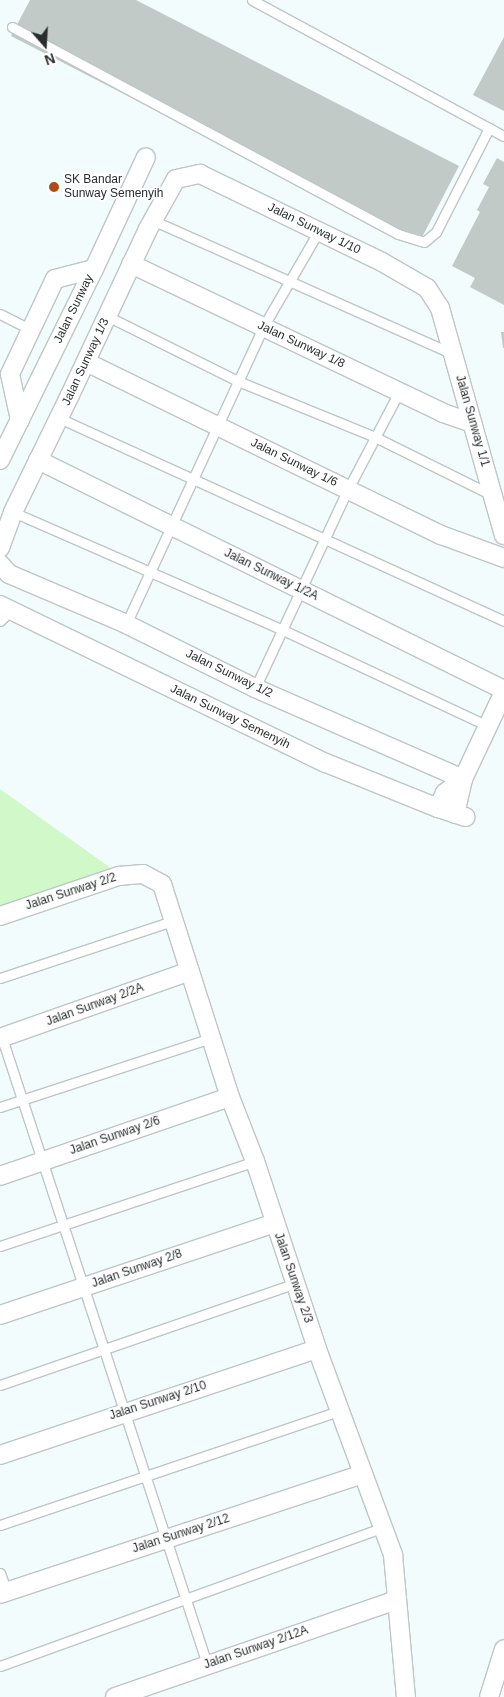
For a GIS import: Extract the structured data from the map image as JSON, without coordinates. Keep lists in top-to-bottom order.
{
  "streets": {
    "street": [
      "Jalan Sunway 1/10",
      "Jalan Sunway",
      "Jalan Sunway 1/8",
      "Jalan Sunway 1/3",
      "Jalan Sunway 1/1",
      "Jalan Sunway 1/6",
      "Jalan Sunway 1/2A",
      "Jalan Sunway 1/2",
      "Jalan Sunway Semenyih",
      "Jalan Sunway 2/2",
      "Jalan Sunway 2/2A",
      "Jalan Sunway 2/6",
      "Jalan Sunway 2/8",
      "Jalan Sunway 2/3",
      "Jalan Sunway 2/10",
      "Jalan Sunway 2/12",
      "Jalan Sunway 2/12A"
    ]
  },
  "crossings": [
    ["Jalan Sunway 1/10", "Jalan Sunway 1/3"],
    ["Jalan Sunway 1/10", "Jalan Sunway 1/1"],
    ["Jalan Sunway 1/8", "Jalan Sunway 1/3"],
    ["Jalan Sunway 1/8", "Jalan Sunway 1/1"],
    ["Jalan Sunway 1/3", "Jalan Sunway 1/6"],
    ["Jalan Sunway 1/3", "Jalan Sunway 1/2A"],
    ["Jalan Sunway 1/2", "Jalan Sunway Semenyih"],
    ["Jalan Sunway 2/2", "Jalan Sunway 2/3"],
    ["Jalan Sunway 2/2A", "Jalan Sunway 2/3"],
    ["Jalan Sunway 2/6", "Jalan Sunway 2/3"],
    ["Jalan Sunway 2/8", "Jalan Sunway 2/3"],
    ["Jalan Sunway 2/3", "Jalan Sunway 2/10"],
    ["Jalan Sunway 2/3", "Jalan Sunway 2/12"],
    ["Jalan Sunway 2/3", "Jalan Sunway 2/12A"]
  ],
  "places": ["SK Bandar Sunway Semenyih"],
  "north": "bottom"
}
